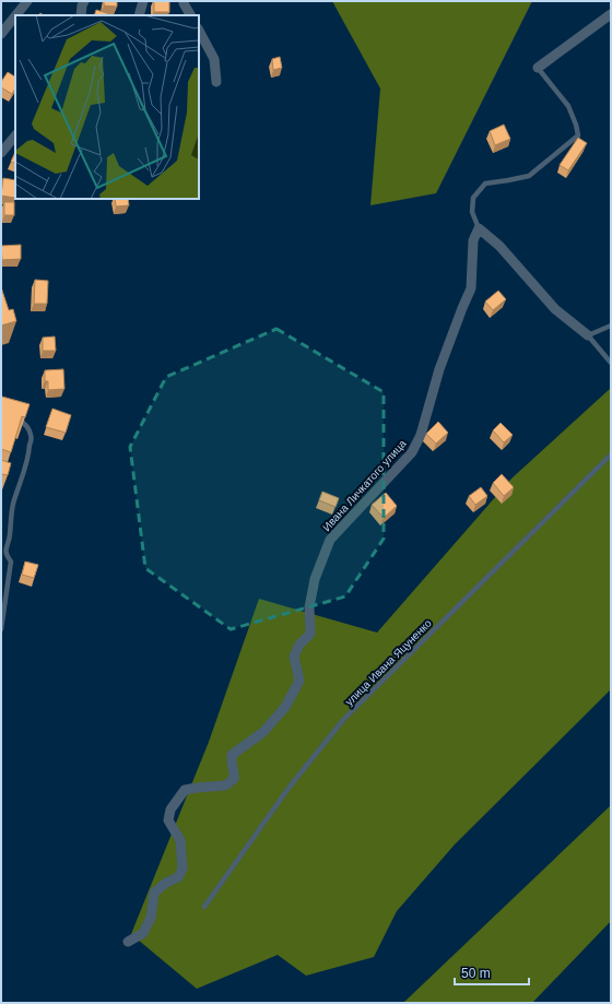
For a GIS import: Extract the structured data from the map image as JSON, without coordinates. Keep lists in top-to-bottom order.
{
  "streets": {
    "street": ["Ивана Личкатого улица"],
    "lane": ["улица Ивана Яцуненко"]
  },
  "scale_bar": "50 m"
}
